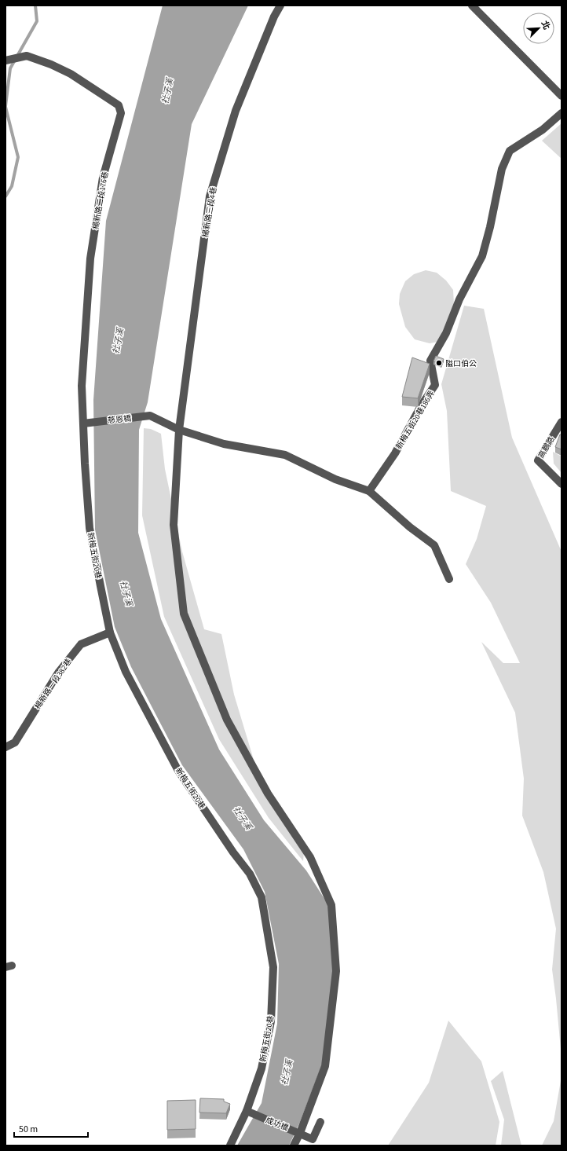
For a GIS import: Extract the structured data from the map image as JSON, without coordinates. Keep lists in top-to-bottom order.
{
  "streets": {
    "street": [
      "楊新路二段176巷",
      "楊新路三段4巷",
      "慈恩橋",
      "新梅五街20巷186弄",
      "高鵬路",
      "新梅五街20巷",
      "楊新路一段382巷",
      "成功橋"
    ]
  },
  "crossings": [
    ["楊新路二段176巷", "慈恩橋"],
    ["楊新路二段176巷", "新梅五街20巷"],
    ["楊新路三段4巷", "慈恩橋"],
    ["楊新路三段4巷", "成功橋"],
    ["慈恩橋", "新梅五街20巷"],
    ["新梅五街20巷", "楊新路一段382巷"],
    ["新梅五街20巷", "成功橋"]
  ],
  "water": ["社子溪"],
  "places": ["隘口伯公"],
  "scale_bar": "50 m",
  "north": "top right"
}
